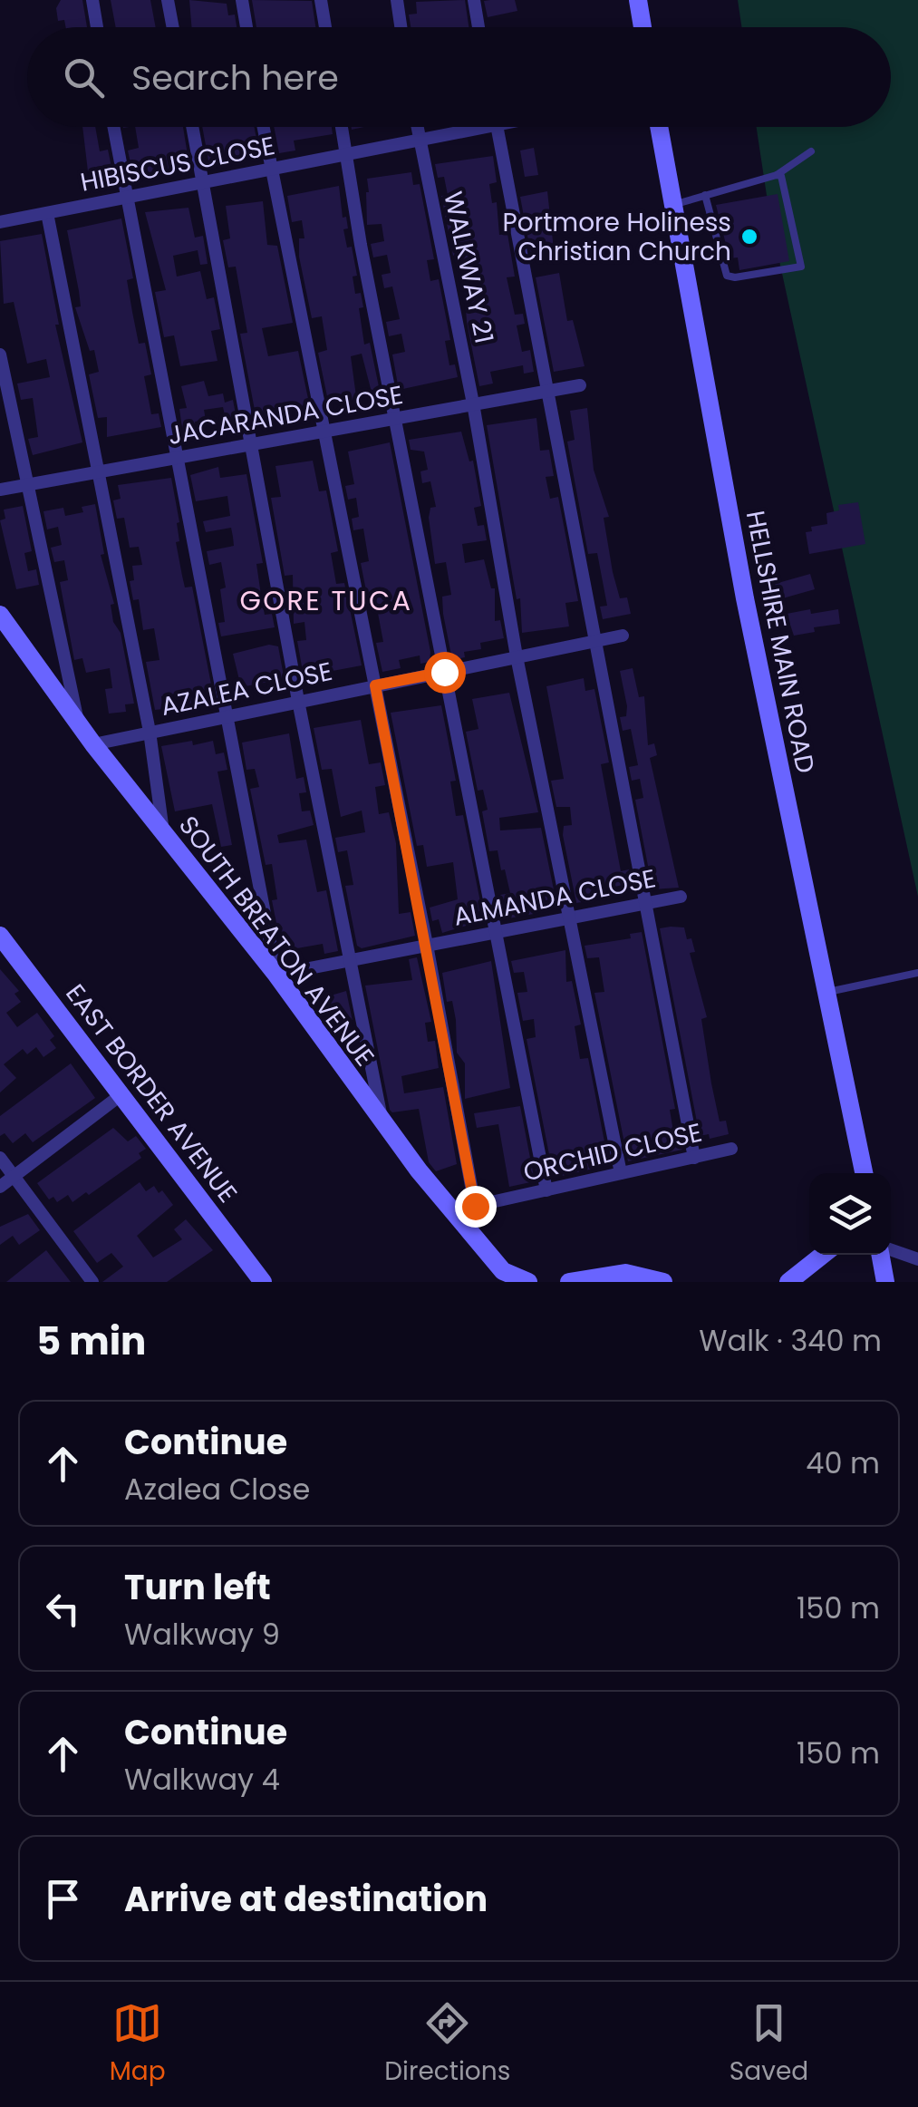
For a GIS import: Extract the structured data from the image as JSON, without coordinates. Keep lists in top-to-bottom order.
{
  "streets": {
    "street": [
      "HIBISCUS CLOSE",
      "WALKWAY 21",
      "JACARANDA CLOSE",
      "HELLSHIRE MAIN ROAD",
      "AZALEA CLOSE",
      "ALMANDA CLOSE",
      "SOUTH BREATON AVENUE",
      "EAST BORDER AVENUE",
      "ORCHID CLOSE"
    ]
  },
  "crossings": [
    ["HIBISCUS CLOSE", "WALKWAY 21"],
    ["WALKWAY 21", "JACARANDA CLOSE"],
    ["WALKWAY 21", "AZALEA CLOSE"],
    ["WALKWAY 21", "ALMANDA CLOSE"],
    ["WALKWAY 21", "ORCHID CLOSE"],
    ["AZALEA CLOSE", "SOUTH BREATON AVENUE"],
    ["ALMANDA CLOSE", "SOUTH BREATON AVENUE"],
    ["SOUTH BREATON AVENUE", "ORCHID CLOSE"]
  ],
  "districts": ["GORE TUCA"],
  "places": ["Portmore Holiness Christian Church"],
  "page": {
    "search": "Search here",
    "heading": ["5 min", "Walk · 340 m"],
    "list": [
      ["Continue", "Azalea Close", "40 m"],
      ["Turn left", "Walkway 9", "150 m"],
      ["Continue", "Walkway 4", "150 m"],
      "Arrive at destination"
    ],
    "nav": ["Map", "Directions", "Saved"]
  }
}
